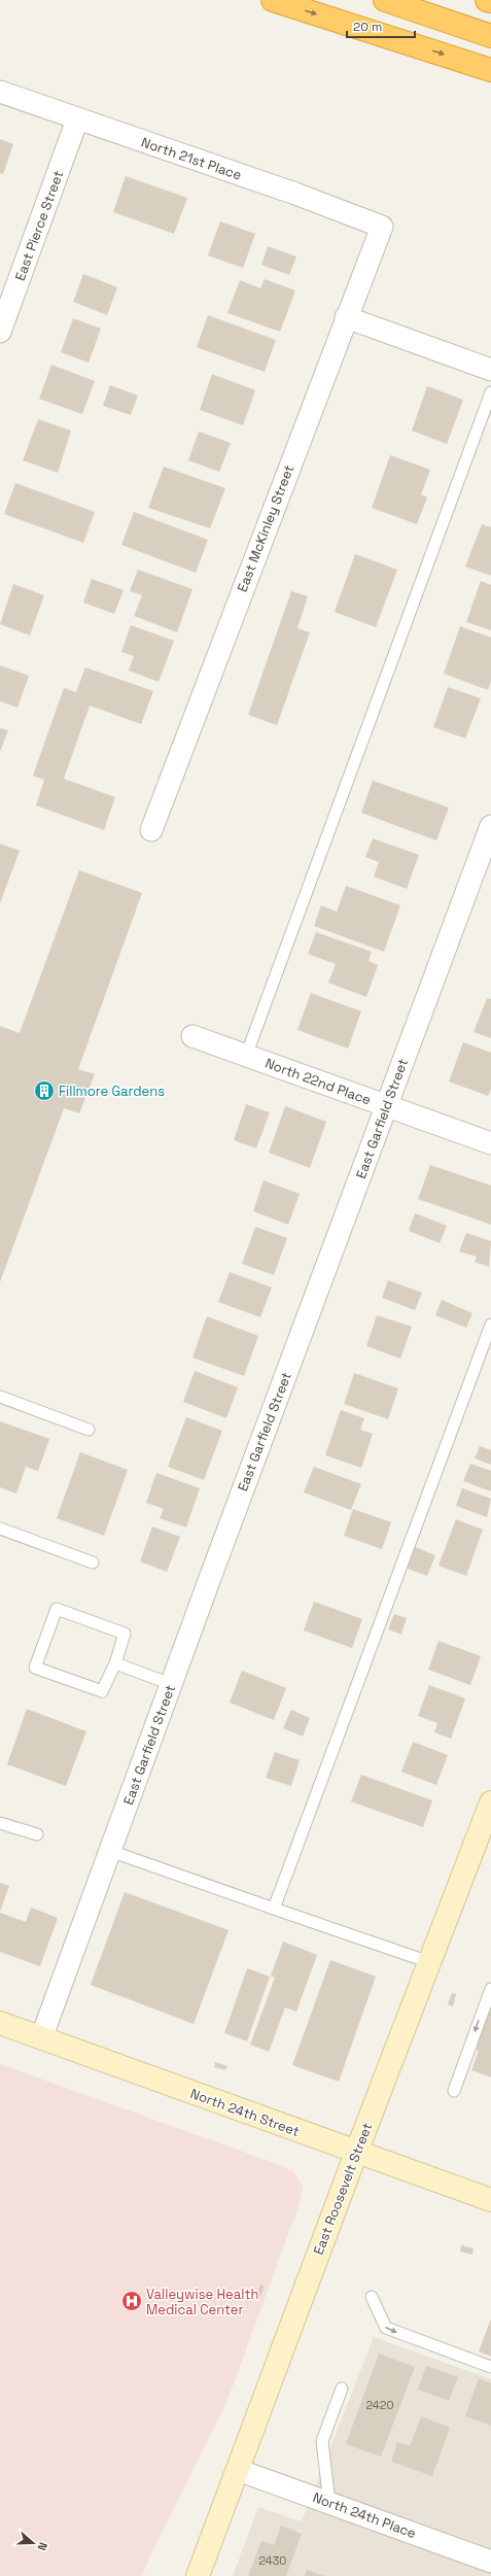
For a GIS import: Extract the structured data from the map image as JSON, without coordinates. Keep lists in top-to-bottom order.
{
  "streets": {
    "street": [
      "North 21st Place",
      "East Pierce Street",
      "East McKinley Street",
      "North 22nd Place",
      "East Garfield Street",
      "North 24th Street",
      "East Roosevelt Street",
      "North 24th Place"
    ]
  },
  "crossings": [
    ["North 21st Place", "East Pierce Street"],
    ["North 21st Place", "East McKinley Street"],
    ["North 22nd Place", "East Garfield Street"],
    ["East Garfield Street", "North 24th Street"],
    ["North 24th Street", "East Roosevelt Street"],
    ["East Roosevelt Street", "North 24th Place"]
  ],
  "places": {
    "building": ["Fillmore Gardens"],
    "hospital": ["Valleywise Health Medical Center"]
  },
  "house_numbers": ["2420", "2430"],
  "scale_bar": "20 m",
  "north": "right"
}
